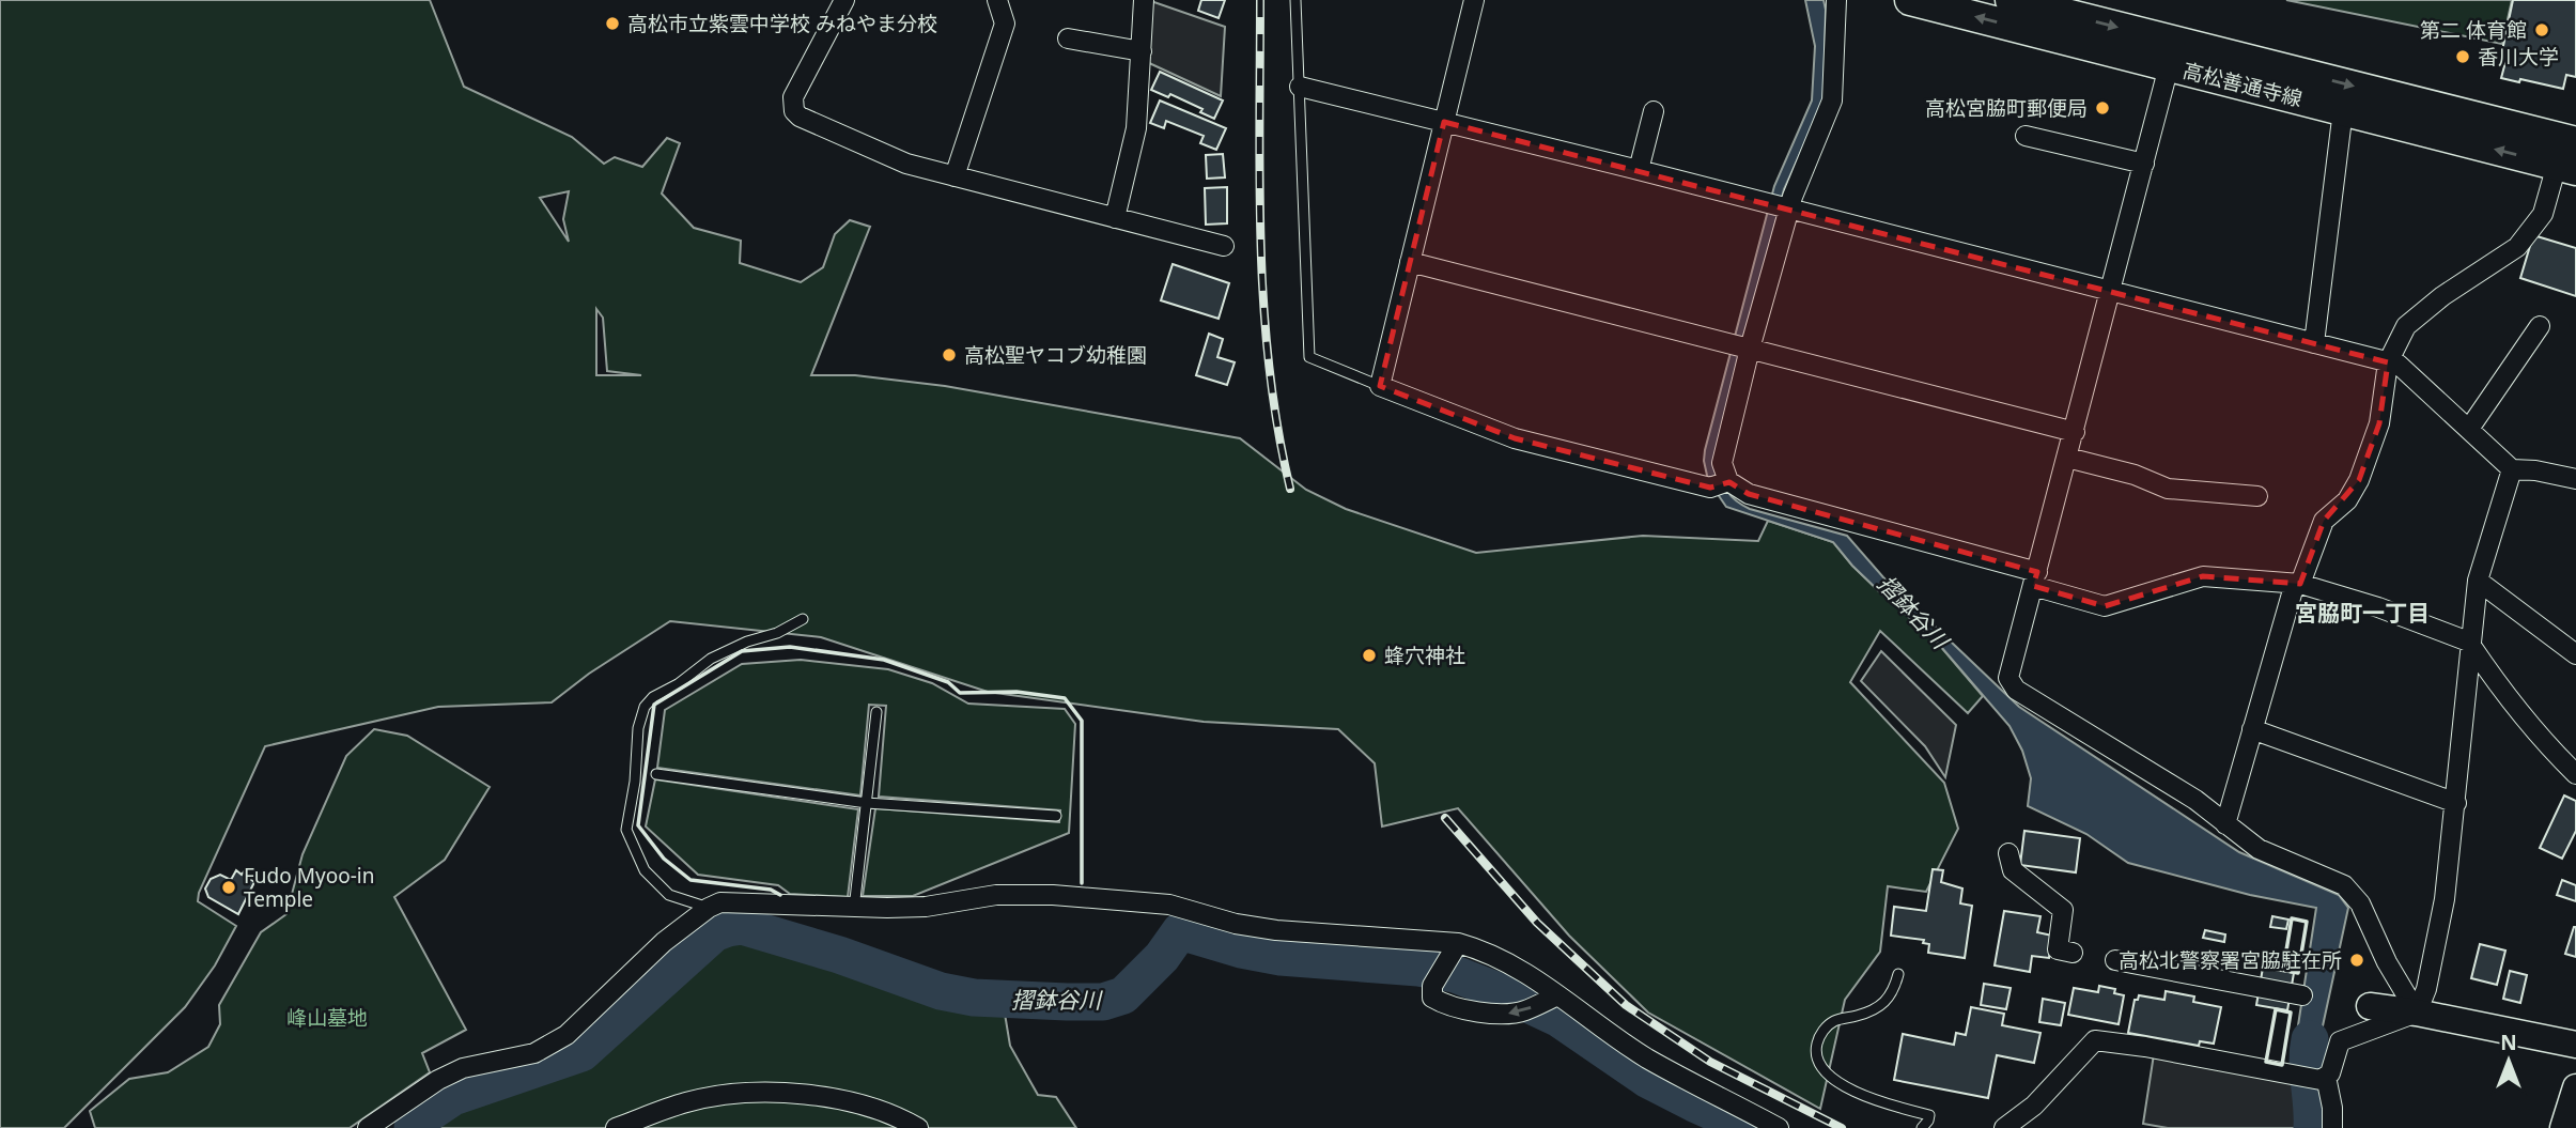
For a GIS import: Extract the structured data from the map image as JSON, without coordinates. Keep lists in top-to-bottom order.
{
  "streets": {
    "main road": ["高松善通寺線"]
  },
  "districts": ["宮脇町一丁目"],
  "water": ["摺鉢谷川"],
  "parks": ["峰山墓地"],
  "places": [
    "高松市立紫雲中学校 みねやま分校",
    "第二 体育館",
    "香川大学",
    "高松宮脇町郵便局",
    "高松聖ヤコブ幼稚園",
    "蜂穴神社",
    "Fudo Myoo-in Temple",
    "高松北警察署宮脇駐在所"
  ],
  "north": "top"
}
